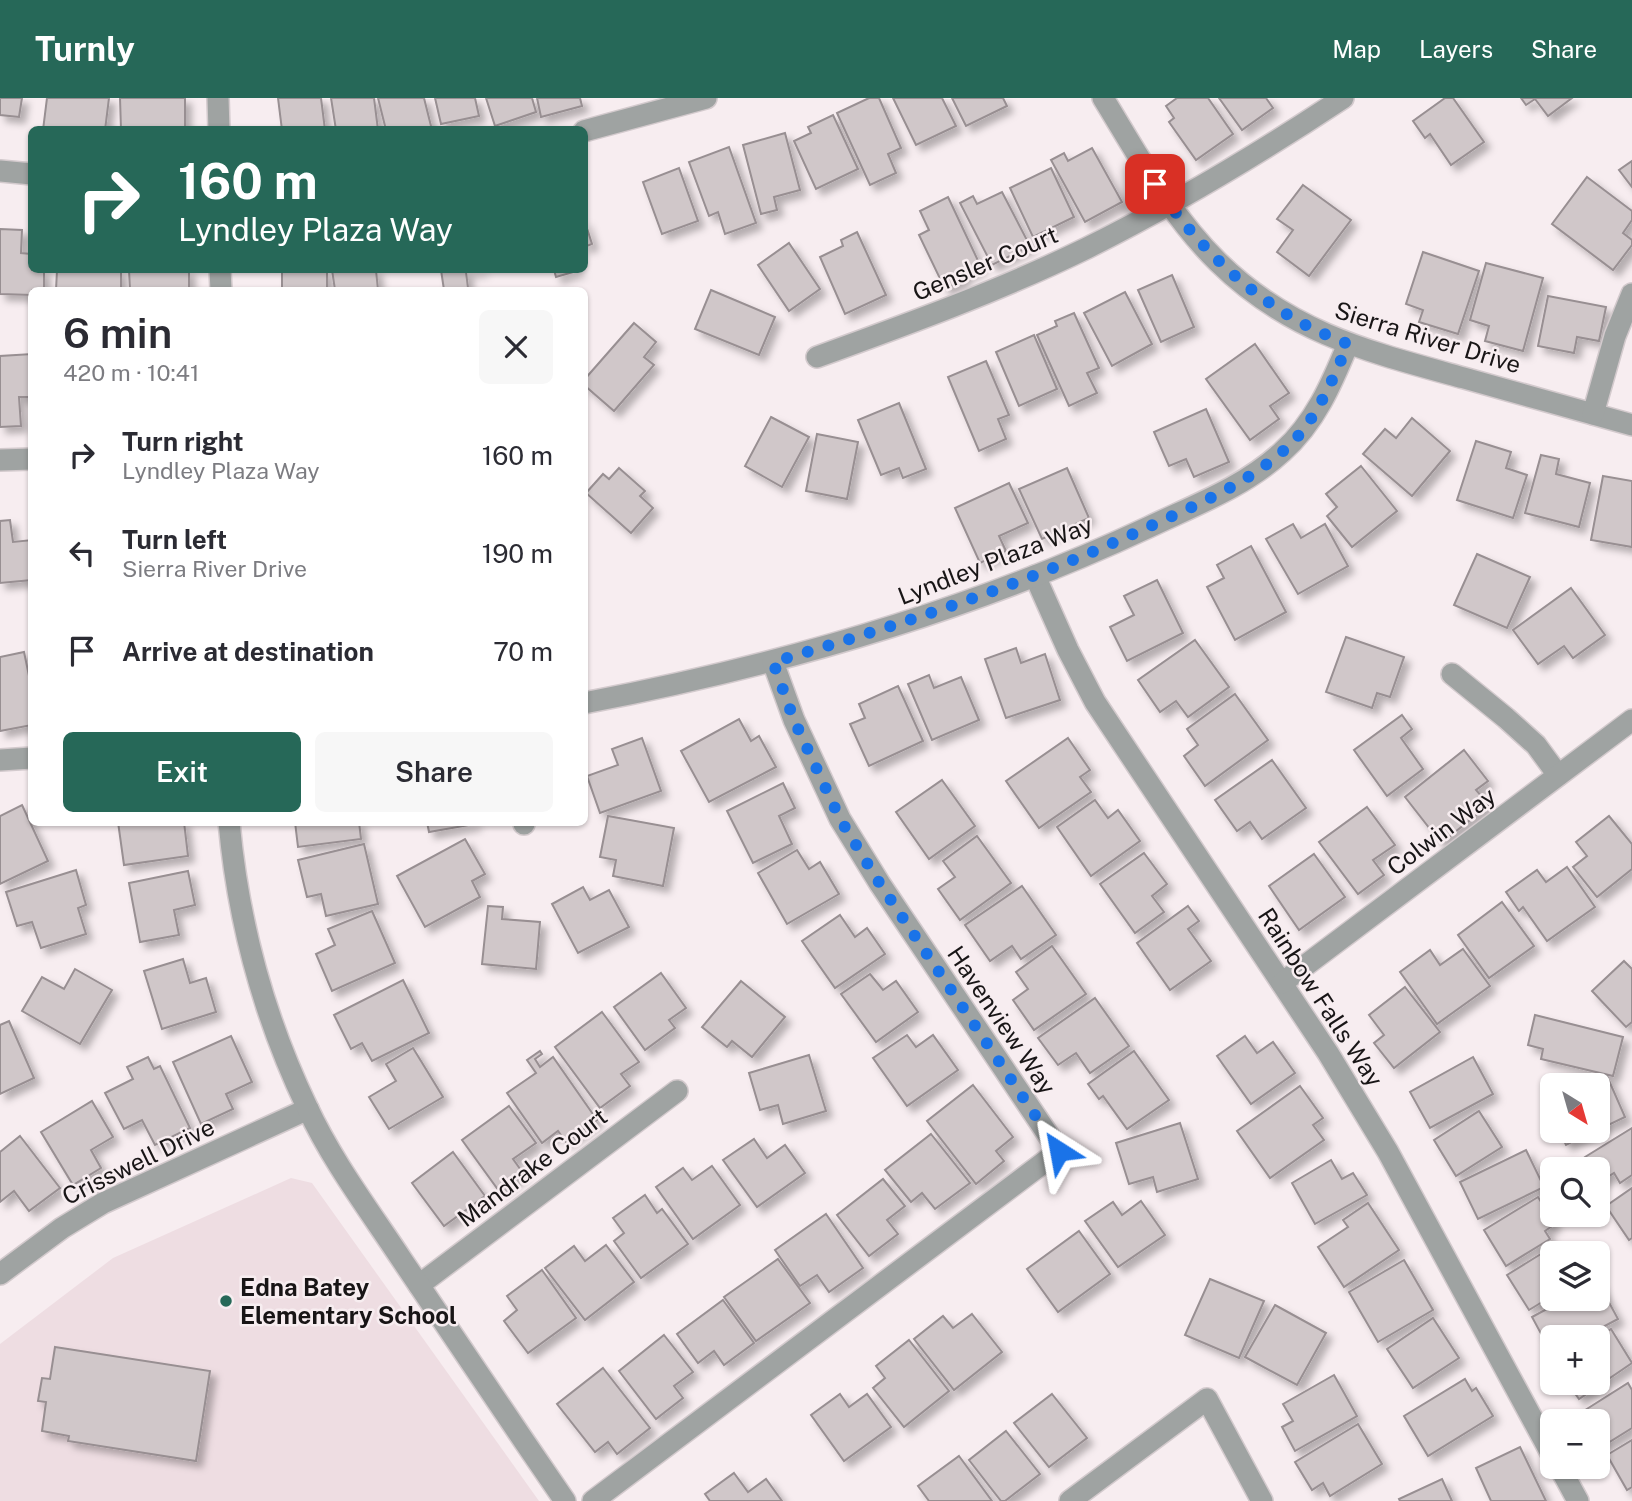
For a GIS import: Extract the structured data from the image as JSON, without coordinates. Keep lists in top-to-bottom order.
{
  "streets": {
    "street": [
      "Gensler Court",
      "Sierra River Drive",
      "Lyndley Plaza Way",
      "Colwin Way",
      "Rainbow Falls Way",
      "Havenview Way",
      "Crisswell Drive",
      "Mandrake Court"
    ]
  },
  "crossings": [
    ["Gensler Court", "Sierra River Drive"],
    ["Sierra River Drive", "Lyndley Plaza Way"],
    ["Lyndley Plaza Way", "Rainbow Falls Way"],
    ["Lyndley Plaza Way", "Havenview Way"],
    ["Colwin Way", "Rainbow Falls Way"]
  ],
  "places": ["Edna Batey Elementary School"],
  "north": "bottom right",
  "page": {
    "header": "Turnly",
    "nav": ["Map", "Layers", "Share"],
    "turn": ["160 m", "Lyndley Plaza Way"],
    "heading": ["6 min", "420 m · 10:41"],
    "list": [
      {
        "name": "Turn right",
        "note": "Lyndley Plaza Way",
        "value": "160 m"
      },
      {
        "name": "Turn left",
        "note": "Sierra River Drive",
        "value": "190 m"
      },
      {
        "name": "Arrive at destination",
        "value": "70 m"
      }
    ],
    "buttons": ["Exit", "Share"],
    "map_buttons": ["+", "−"]
  }
}
